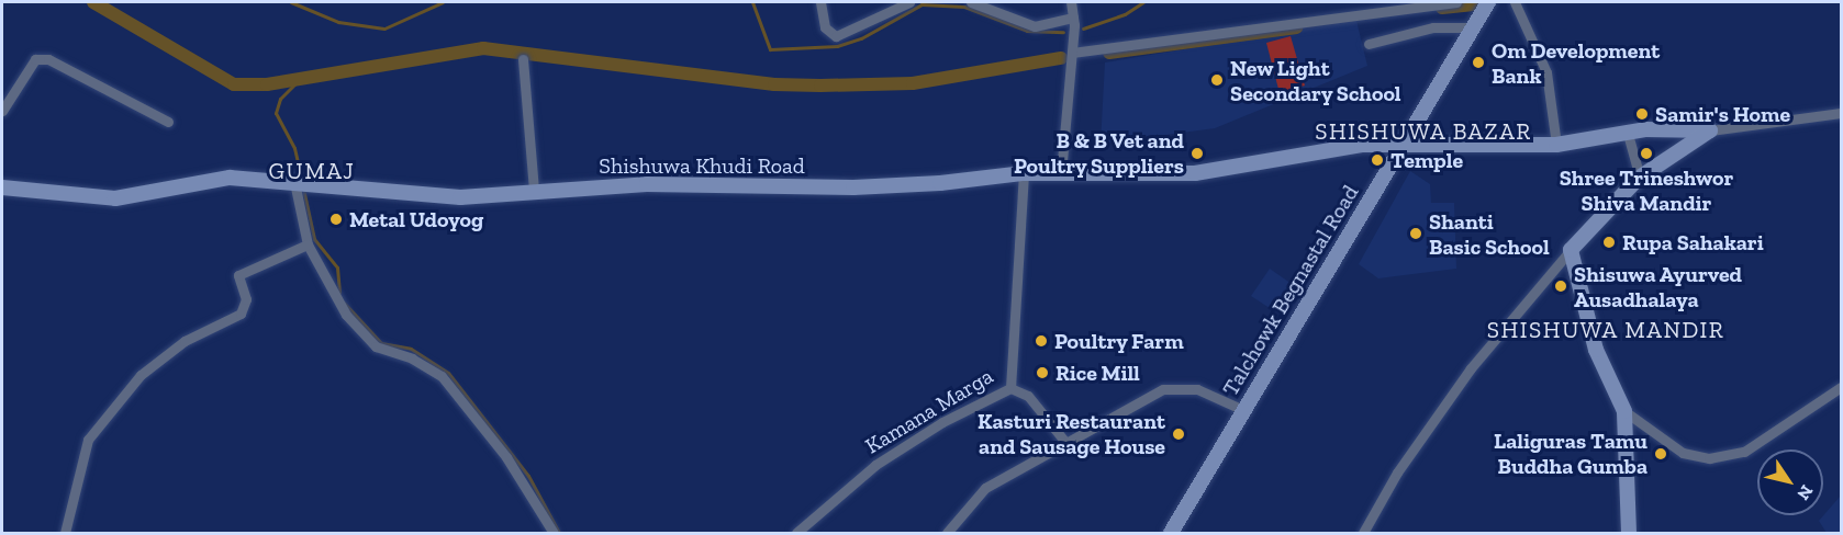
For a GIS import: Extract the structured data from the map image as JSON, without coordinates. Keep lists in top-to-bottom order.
{
  "streets": {
    "main road": ["Shishuwa Khudi Road", "Talchowk Begnastal Road"],
    "street": ["Kamana Marga"]
  },
  "crossings": [
    ["Shishuwa Khudi Road", "Talchowk Begnastal Road"],
    ["Shishuwa Khudi Road", "Kamana Marga"]
  ],
  "districts": ["SHISHUWA BAZAR", "GUMAJ", "SHISHUWA MANDIR"],
  "places": [
    "Om Development Bank",
    "New Light Secondary School",
    "Samir's Home",
    "B & B Vet and Poultry Suppliers",
    "Shree Trineshwor Shiva Mandir",
    "Temple",
    "Metal Udoyog",
    "Shanti Basic School",
    "Rupa Sahakari",
    "Shisuwa Ayurved Ausadhalaya",
    "Poultry Farm",
    "Rice Mill",
    "Kasturi Restaurant and Sausage House",
    "Laliguras Tamu Buddha Gumba"
  ],
  "north": "bottom right"
}
